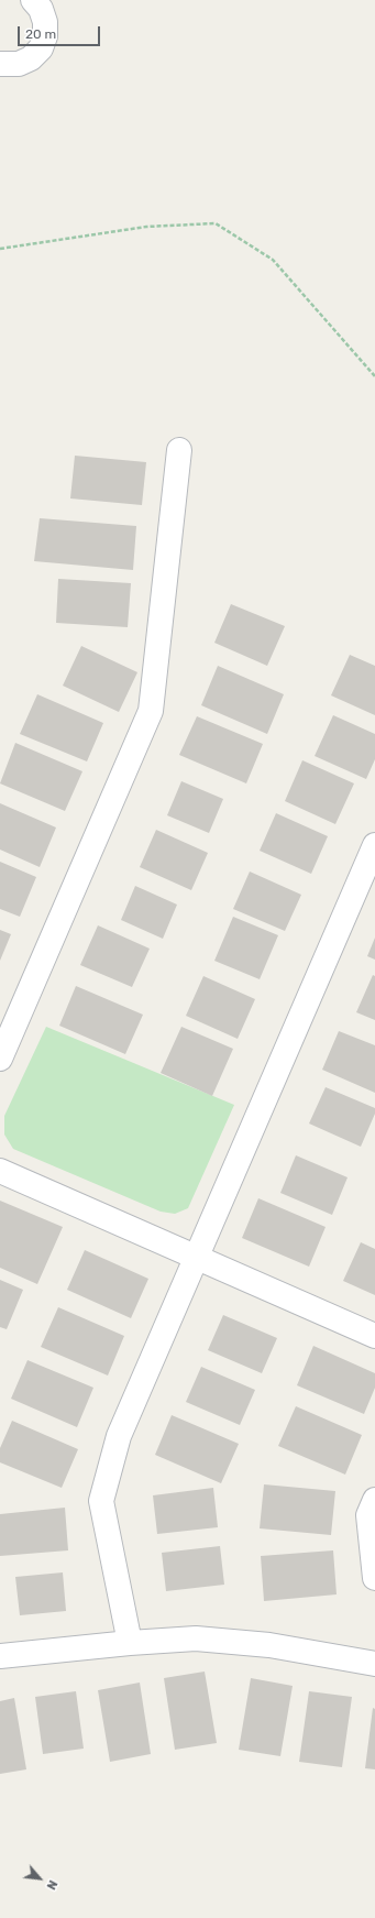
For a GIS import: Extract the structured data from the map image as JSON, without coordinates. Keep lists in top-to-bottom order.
{
  "scale_bar": "20 m",
  "north": "bottom right"
}
